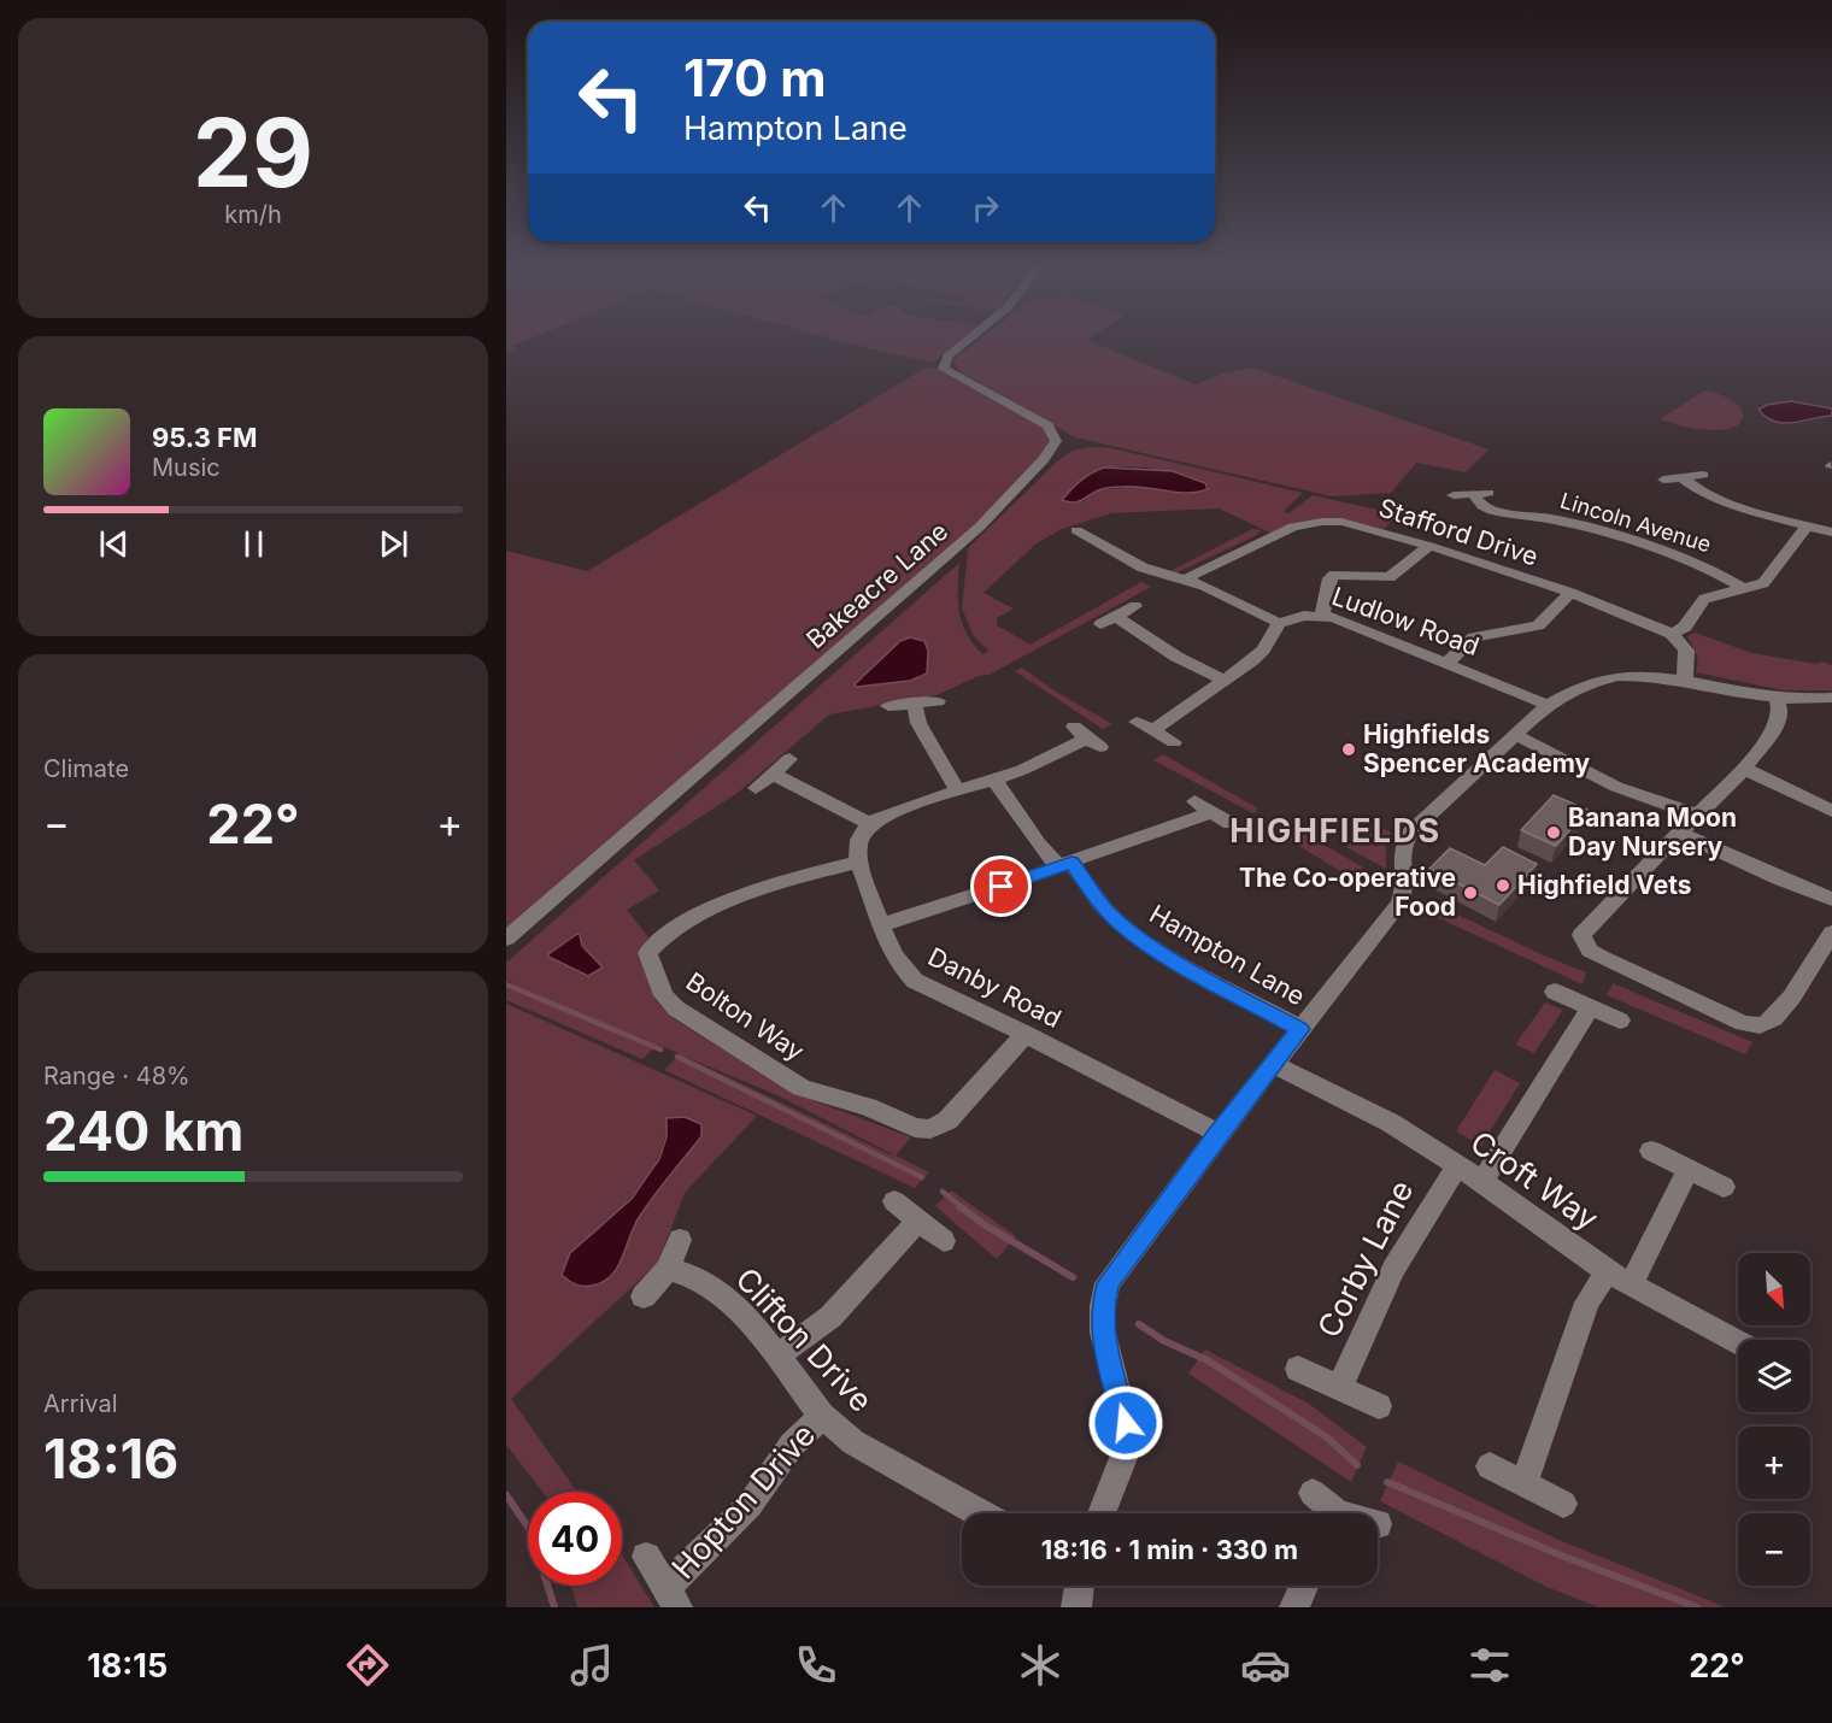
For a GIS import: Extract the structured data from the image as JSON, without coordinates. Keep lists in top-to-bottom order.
{
  "streets": {
    "street": [
      "Lincoln Avenue",
      "Stafford Drive",
      "Bakeacre Lane",
      "Ludlow Road",
      "Hampton Lane",
      "Danby Road",
      "Bolton Way",
      "Croft Way",
      "Corby Lane",
      "Clifton Drive",
      "Hopton Drive"
    ]
  },
  "crossings": [
    ["Danby Road", "Bolton Way"],
    ["Croft Way", "Corby Lane"],
    ["Clifton Drive", "Hopton Drive"]
  ],
  "districts": ["HIGHFIELDS"],
  "places": [
    "Highfields Spencer Academy",
    "Banana Moon Day Nursery",
    "Highfield Vets",
    "The Co-operative Food"
  ],
  "north": "bottom right",
  "page": {
    "tile": [
      ["29", "km/h"],
      "Climate",
      ["Range · 48%", "240 km"],
      ["Arrival", "18:16"]
    ],
    "turn": ["170 m", "Hampton Lane"],
    "song": ["95.3 FM", "Music"],
    "heat": ["−", "22°", "+"],
    "map_buttons": ["+", "−"],
    "limit": "40",
    "trip": "18:16 · 1 min · 330 m",
    "tabs": ["18:15", "22°"]
  }
}
